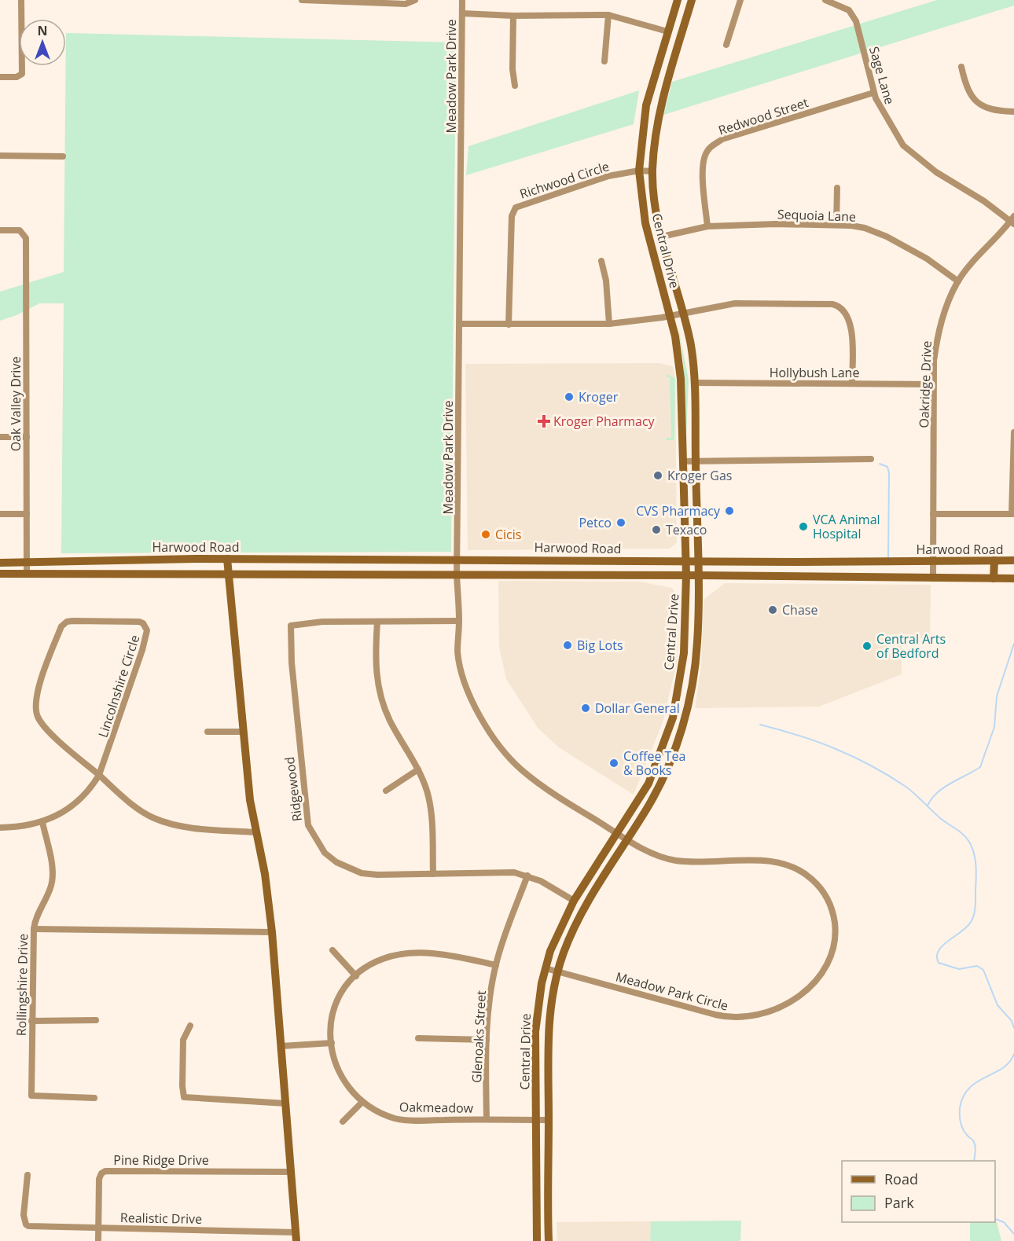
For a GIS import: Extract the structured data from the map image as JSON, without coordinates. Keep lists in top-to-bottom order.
{
  "streets": {
    "main road": ["Central Drive", "Harwood Road"],
    "street": [
      "Sage Lane",
      "Meadow Park Drive",
      "Redwood Street",
      "Richwood Circle",
      "Sequoia Lane",
      "Hollybush Lane",
      "Oakridge Drive",
      "Oak Valley Drive",
      "Lincolnshire Circle",
      "Ridgewood",
      "Rollingshire Drive",
      "Meadow Park Circle",
      "Glenoaks Street",
      "Oakmeadow",
      "Pine Ridge Drive",
      "Realistic Drive"
    ]
  },
  "crossings": [
    ["Sage Lane", "Redwood Street"],
    ["Sage Lane", "Oakridge Drive"],
    ["Meadow Park Drive", "Central Drive"],
    ["Meadow Park Drive", "Harwood Road"],
    ["Meadow Park Drive", "Ridgewood"],
    ["Meadow Park Drive", "Meadow Park Circle"],
    ["Redwood Street", "Sequoia Lane"],
    ["Richwood Circle", "Central Drive"],
    ["Sequoia Lane", "Central Drive"],
    ["Sequoia Lane", "Oakridge Drive"],
    ["Central Drive", "Hollybush Lane"],
    ["Central Drive", "Harwood Road"],
    ["Central Drive", "Ridgewood"],
    ["Central Drive", "Meadow Park Circle"],
    ["Central Drive", "Oakmeadow"],
    ["Hollybush Lane", "Oakridge Drive"],
    ["Oakridge Drive", "Harwood Road"],
    ["Oak Valley Drive", "Harwood Road"],
    ["Ridgewood", "Glenoaks Street"],
    ["Glenoaks Street", "Oakmeadow"],
    ["Pine Ridge Drive", "Realistic Drive"]
  ],
  "places": {
    "other": [
      "Kroger",
      "Kroger Gas",
      "CVS Pharmacy",
      "Petco",
      "VCA Animal Hospital",
      "Texaco",
      "Cicis",
      "Chase",
      "Big Lots",
      "Central Arts of Bedford",
      "Dollar General",
      "Coffee Tea & Books"
    ],
    "health": ["Kroger Pharmacy"]
  },
  "legend": ["Road", "Park"],
  "north": "top"
}
